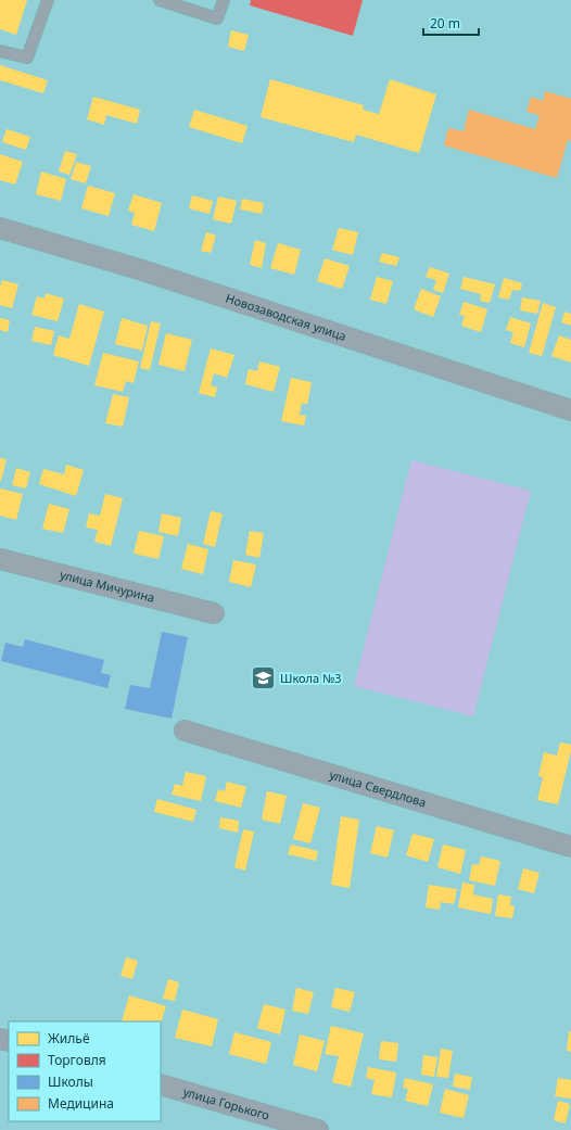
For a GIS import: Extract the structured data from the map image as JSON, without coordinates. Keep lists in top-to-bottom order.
{
  "streets": {
    "street": [
      "Новозаводская улица",
      "улица Мичурина",
      "улица Свердлова",
      "улица Горького"
    ]
  },
  "places": {
    "school or university": ["Школа №3"]
  },
  "legend": [
    "Жильё",
    "Торговля",
    "Школы",
    "Медицина"
  ],
  "scale_bar": "20 m"
}
